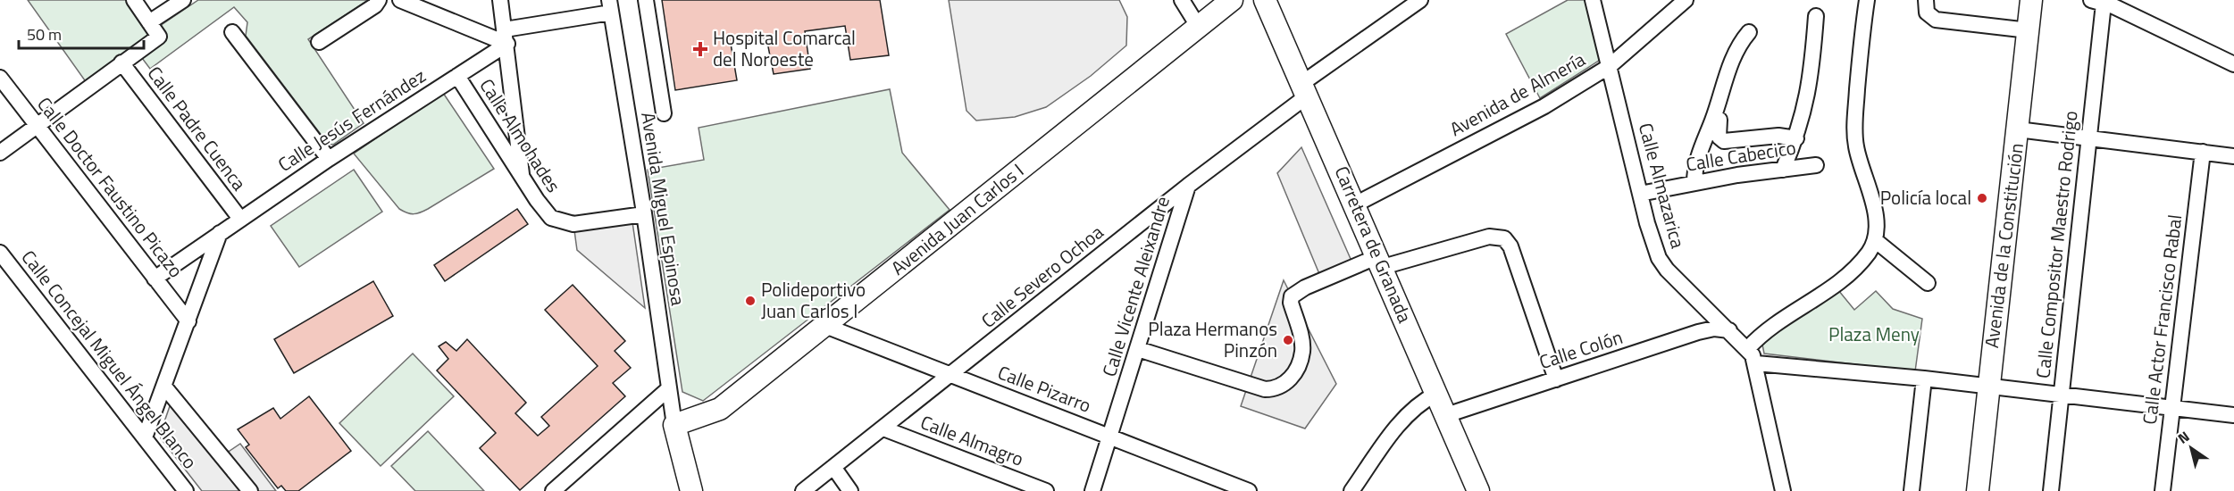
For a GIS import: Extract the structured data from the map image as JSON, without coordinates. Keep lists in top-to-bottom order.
{
  "streets": {
    "street": [
      "Avenida de Almería",
      "Calle Jesús Fernández",
      "Calle Padre Cuenca",
      "Calle Almohades",
      "Calle Cabecico",
      "Calle Almazarica",
      "Calle Doctor Faustino Picazo",
      "Avenida Miguel Espinosa",
      "Avenida Juan Carlos I",
      "Carretera de Granada",
      "Calle Compositor Maestro Rodrigo",
      "Avenida de la Constitución",
      "Calle Severo Ochoa",
      "Calle Vicente Aleixandre",
      "Calle Actor Francisco Rabal",
      "Calle Colón",
      "Calle Concejal Miguel Ángel Blanco",
      "Calle Pizarro",
      "Calle Almagro"
    ]
  },
  "crossings": [
    ["Avenida de Almería", "Calle Almazarica"],
    ["Avenida de Almería", "Carretera de Granada"],
    ["Calle Jesús Fernández", "Calle Padre Cuenca"],
    ["Calle Jesús Fernández", "Calle Almohades"],
    ["Calle Jesús Fernández", "Calle Doctor Faustino Picazo"],
    ["Calle Almohades", "Avenida Miguel Espinosa"],
    ["Calle Cabecico", "Calle Almazarica"],
    ["Calle Almazarica", "Calle Colón"],
    ["Avenida Miguel Espinosa", "Avenida Juan Carlos I"],
    ["Avenida Juan Carlos I", "Calle Pizarro"],
    ["Carretera de Granada", "Calle Severo Ochoa"],
    ["Carretera de Granada", "Calle Colón"],
    ["Calle Severo Ochoa", "Calle Vicente Aleixandre"],
    ["Calle Severo Ochoa", "Calle Pizarro"],
    ["Calle Severo Ochoa", "Calle Almagro"],
    ["Calle Vicente Aleixandre", "Calle Pizarro"]
  ],
  "parks": ["Plaza Meny"],
  "places": {
    "health": ["Hospital Comarcal del Noroeste"],
    "other": ["Policía local", "Polideportivo Juan Carlos I", "Plaza Hermanos Pinzón"]
  },
  "scale_bar": "50 m",
  "north": "top left"
}
